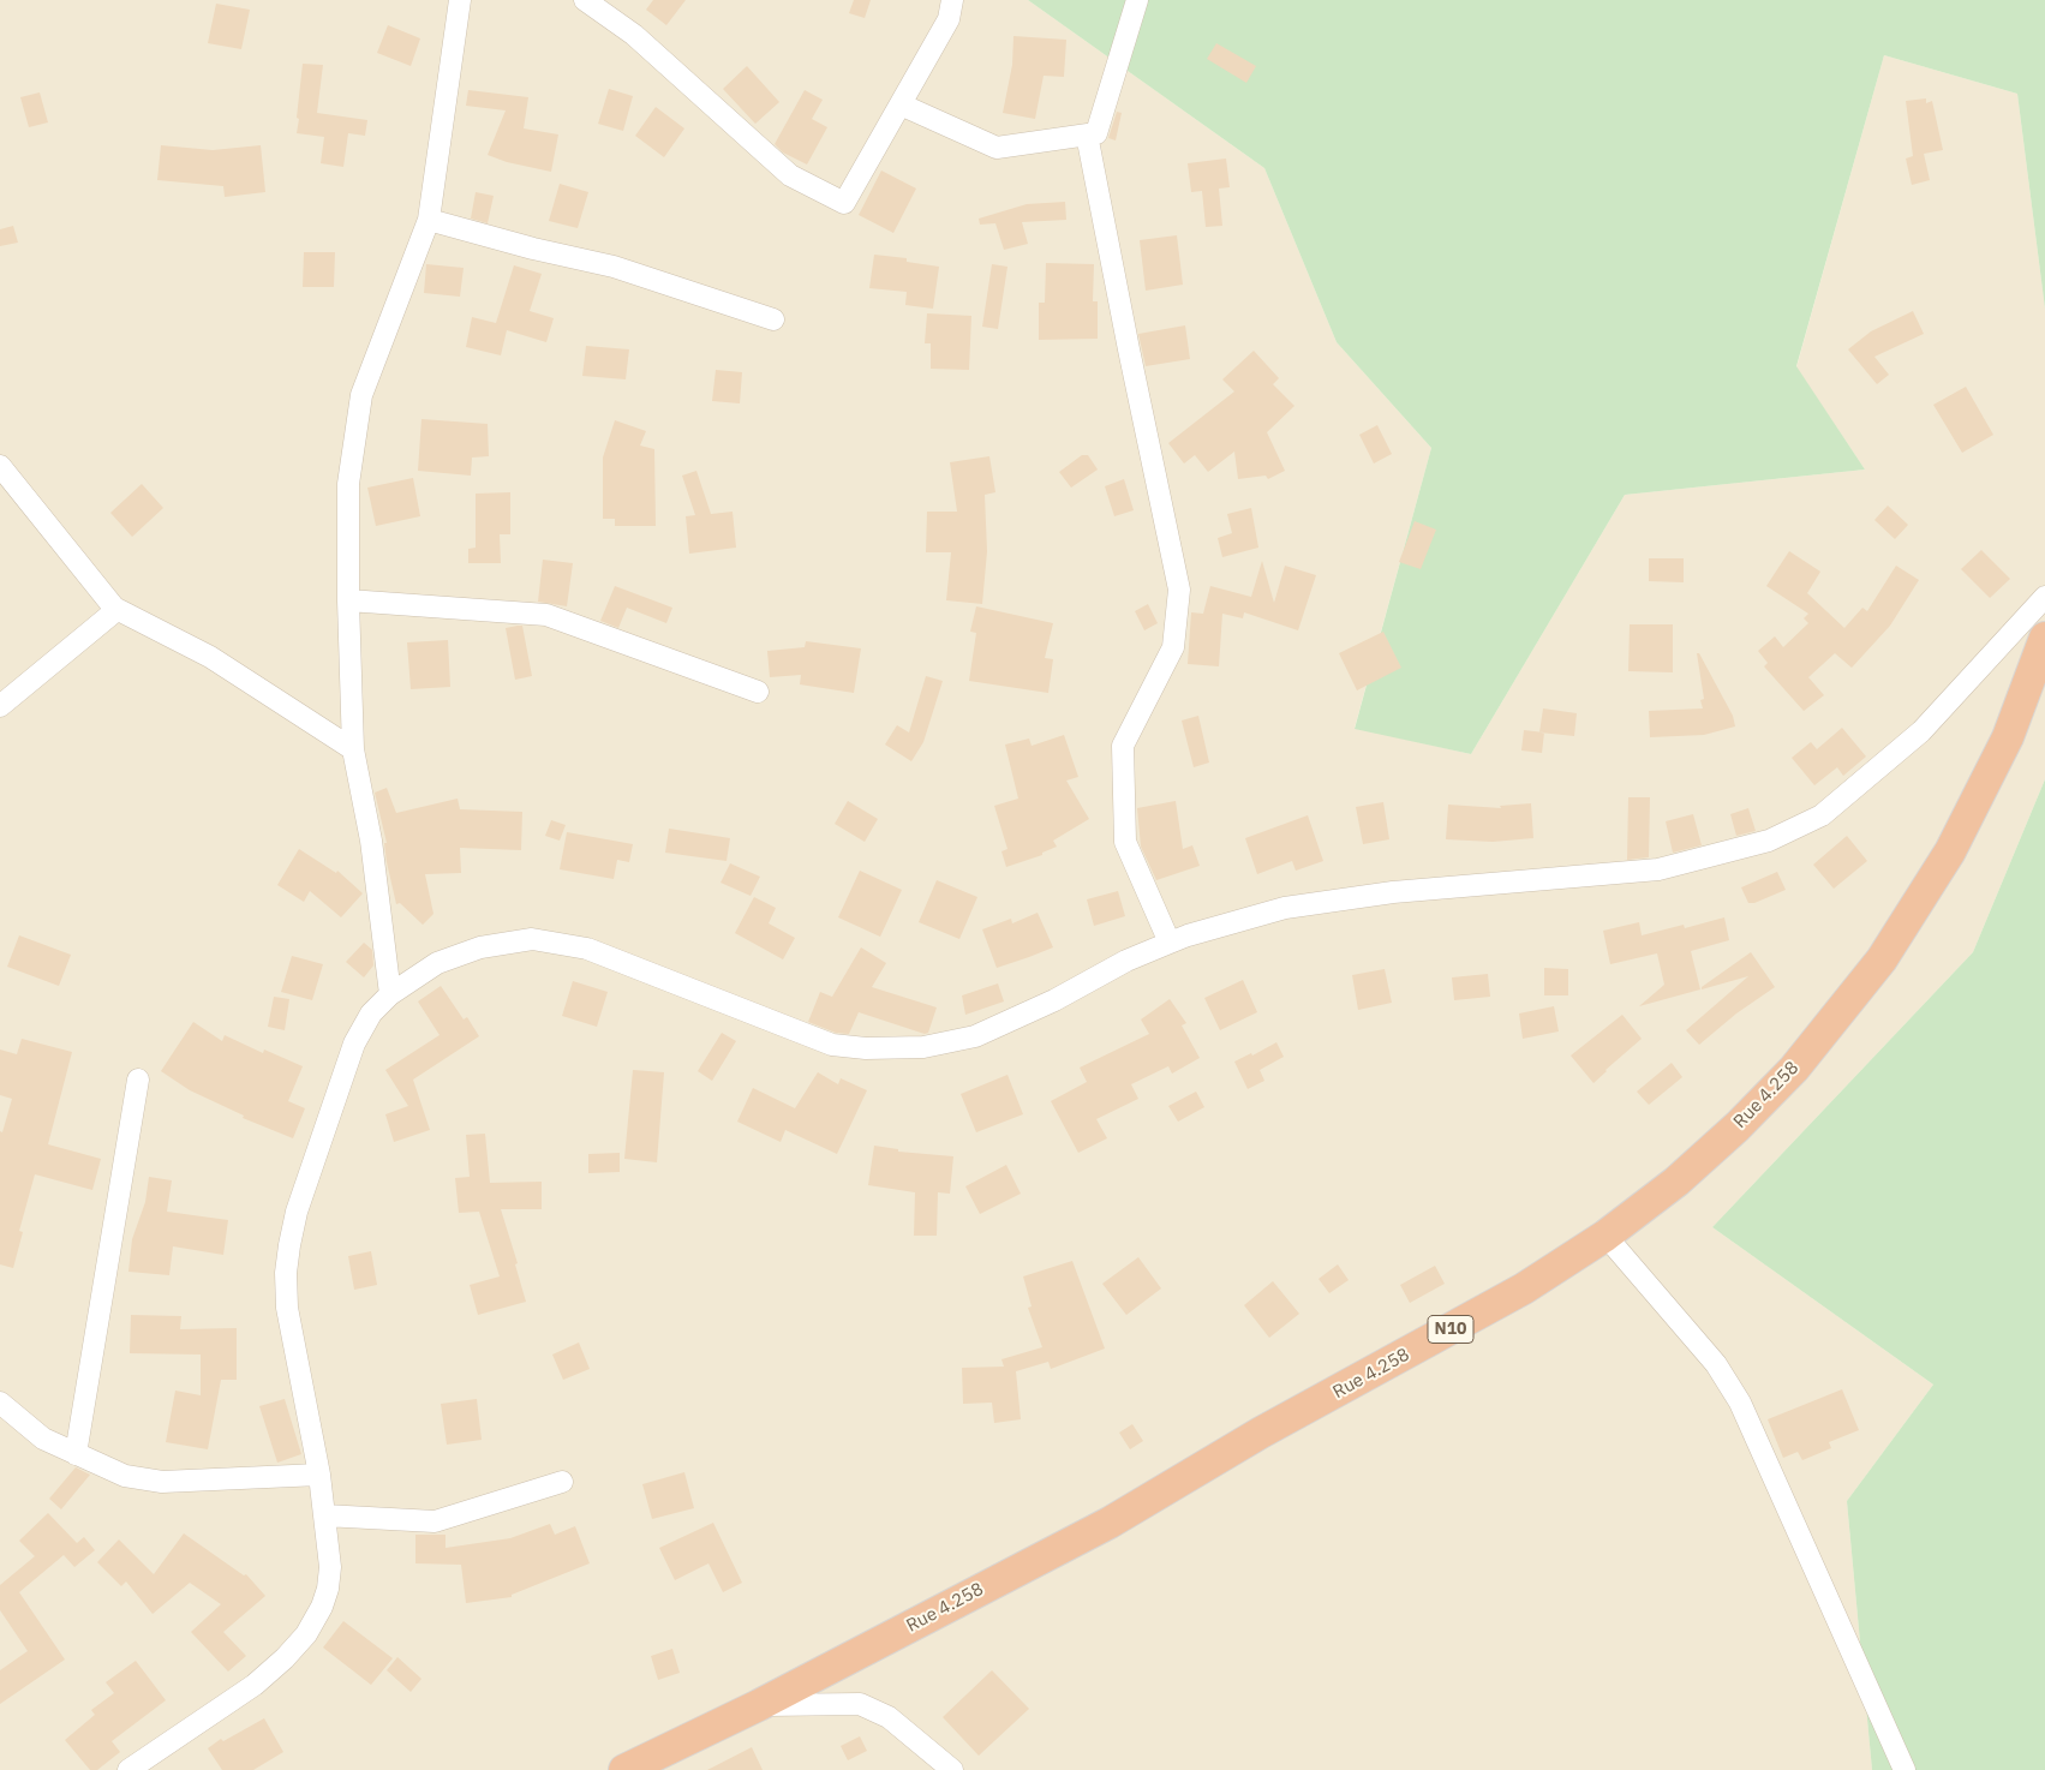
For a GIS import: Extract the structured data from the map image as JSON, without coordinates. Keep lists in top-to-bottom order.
{
  "streets": {
    "highway": ["Rue 4.258", "N10"]
  }
}
